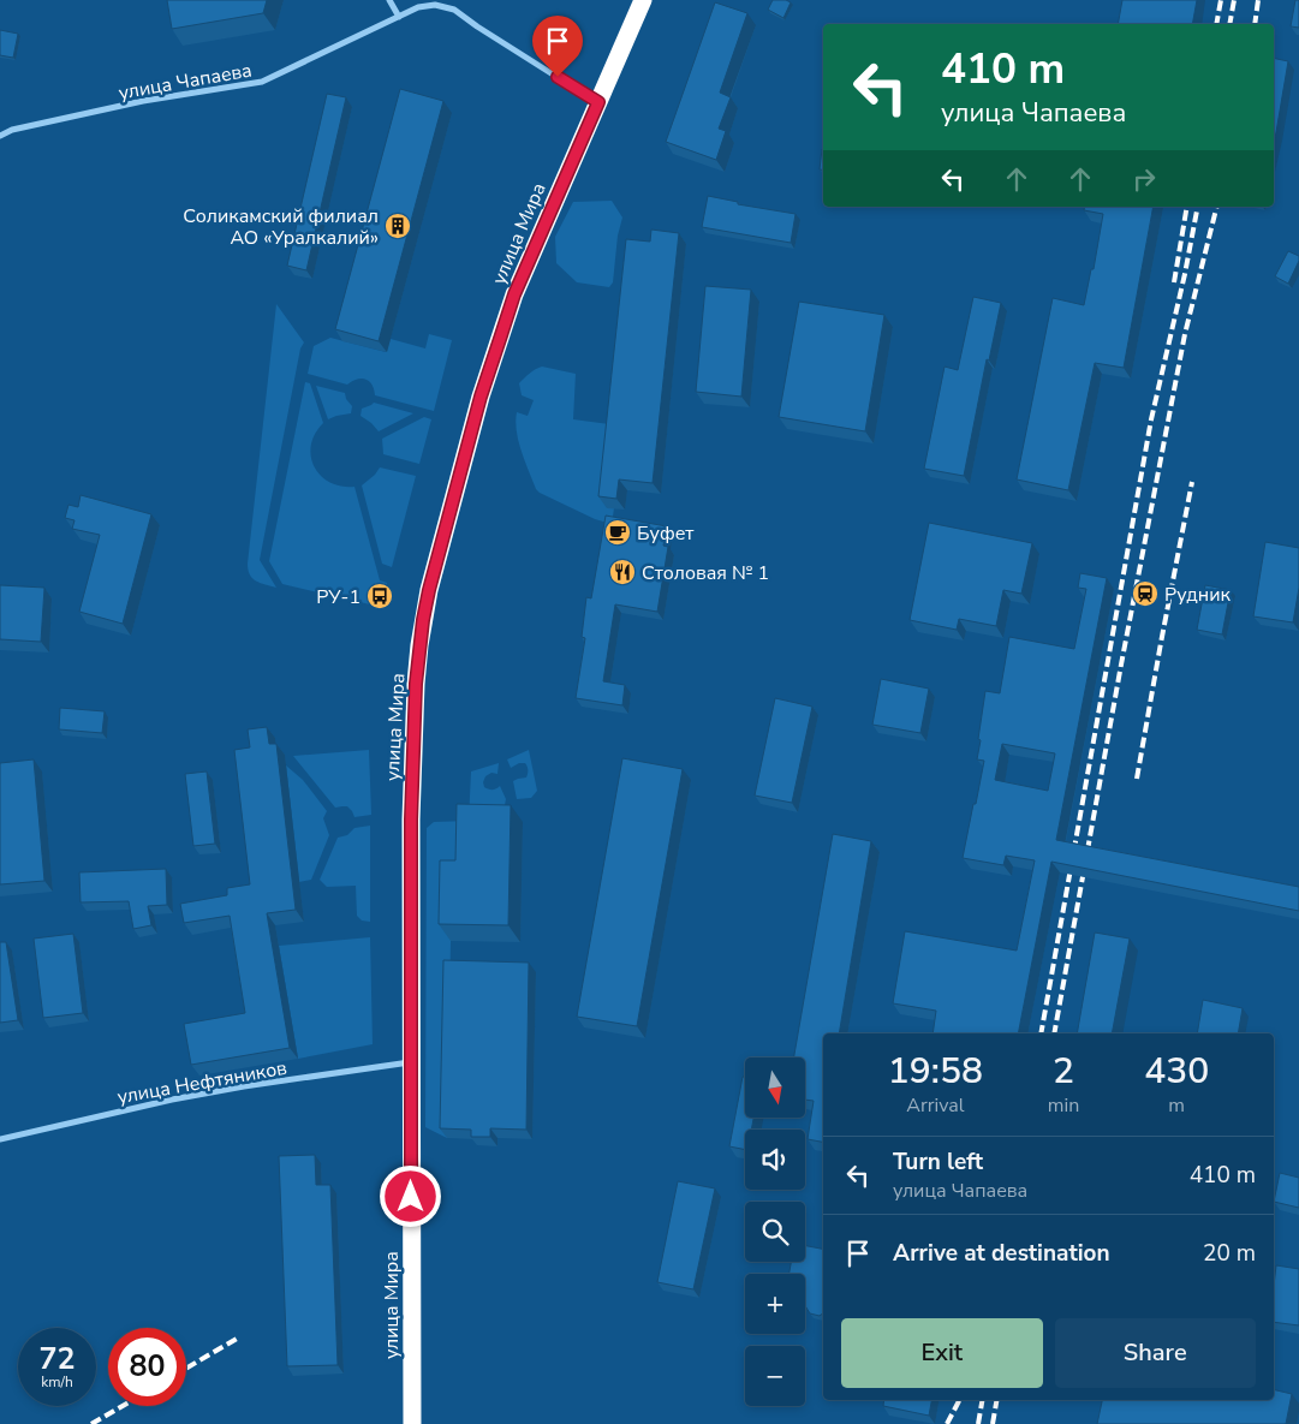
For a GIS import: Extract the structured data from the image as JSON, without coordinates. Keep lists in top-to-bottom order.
{
  "streets": {
    "highway": ["улица Мира"],
    "street": ["улица Чапаева", "улица Нефтяников"]
  },
  "crossings": [
    ["улица Чапаева", "улица Мира"],
    ["улица Мира", "улица Нефтяников"]
  ],
  "places": {
    "building": ["Соликамский филиал АО «Уралкалий»"],
    "cafe": ["Буфет"],
    "restaurant": ["Столовая № 1"],
    "station": ["Рудник"],
    "bus stop": ["РУ-1"]
  },
  "north": "bottom",
  "page": {
    "turn": ["410 m", "улица Чапаева"],
    "eta": [
      "19:58",
      "Arrival",
      "2",
      "min",
      "430",
      "m"
    ],
    "map_buttons": ["+", "−"],
    "list": [
      {
        "name": "Turn left",
        "note": "улица Чапаева",
        "value": "410 m"
      },
      {
        "name": "Arrive at destination",
        "value": "20 m"
      }
    ],
    "buttons": ["Exit", "Share"],
    "speed": "72 km/h",
    "limit": "80"
  }
}
